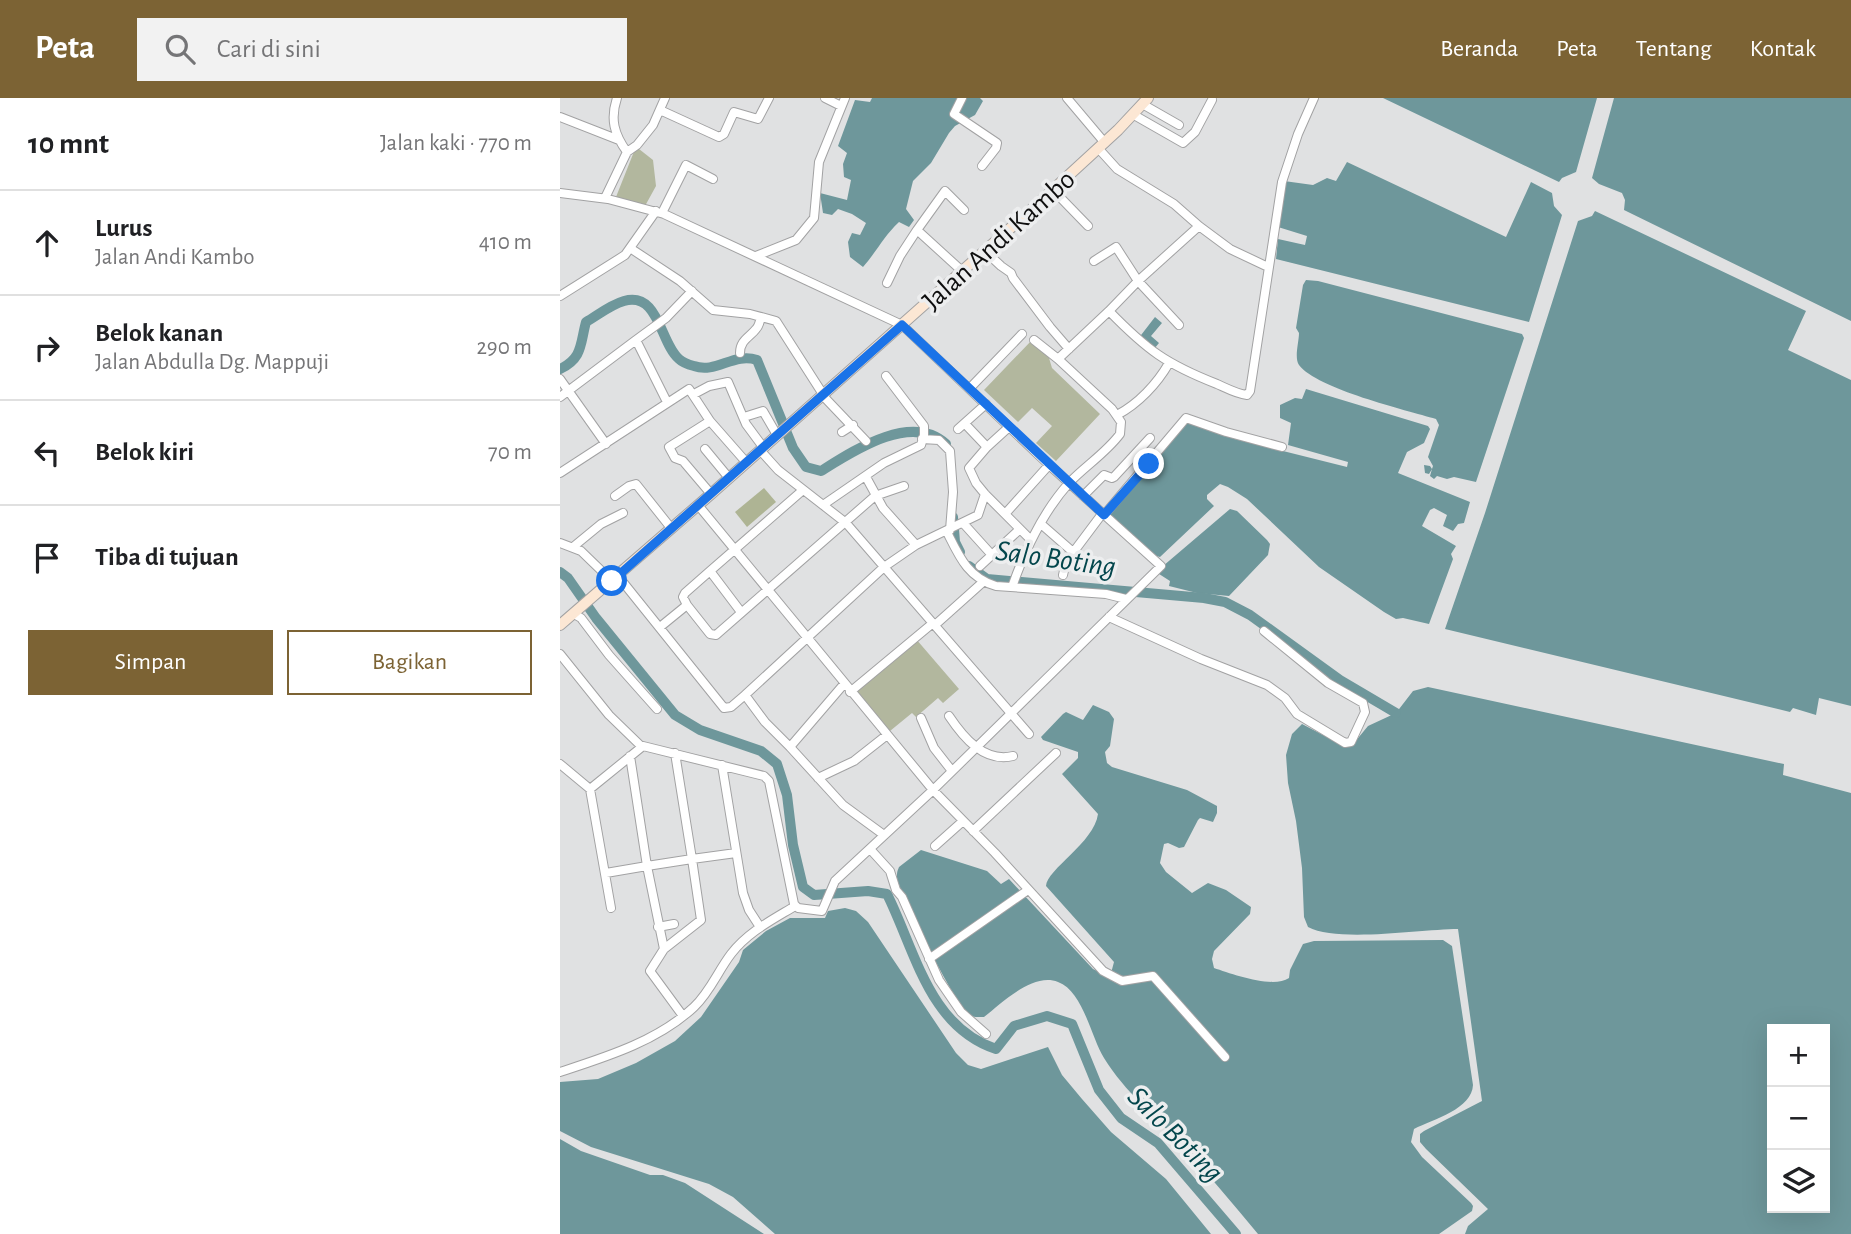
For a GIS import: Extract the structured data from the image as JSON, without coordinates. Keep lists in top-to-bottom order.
{
  "streets": {
    "street": ["Jalan Andi Kambo"]
  },
  "water": ["Salo Boting"],
  "page": {
    "header": "Peta",
    "search": "Cari di sini",
    "nav": [
      "Beranda",
      "Peta",
      "Tentang",
      "Kontak"
    ],
    "heading": ["10 mnt", "Jalan kaki · 770 m"],
    "list": [
      ["Lurus", "Jalan Andi Kambo", "410 m"],
      ["Belok kanan", "Jalan Abdulla Dg. Mappuji", "290 m"],
      ["Belok kiri", "70 m"],
      "Tiba di tujuan"
    ],
    "buttons": ["Simpan", "Bagikan"],
    "map_buttons": ["+", "−"]
  }
}
